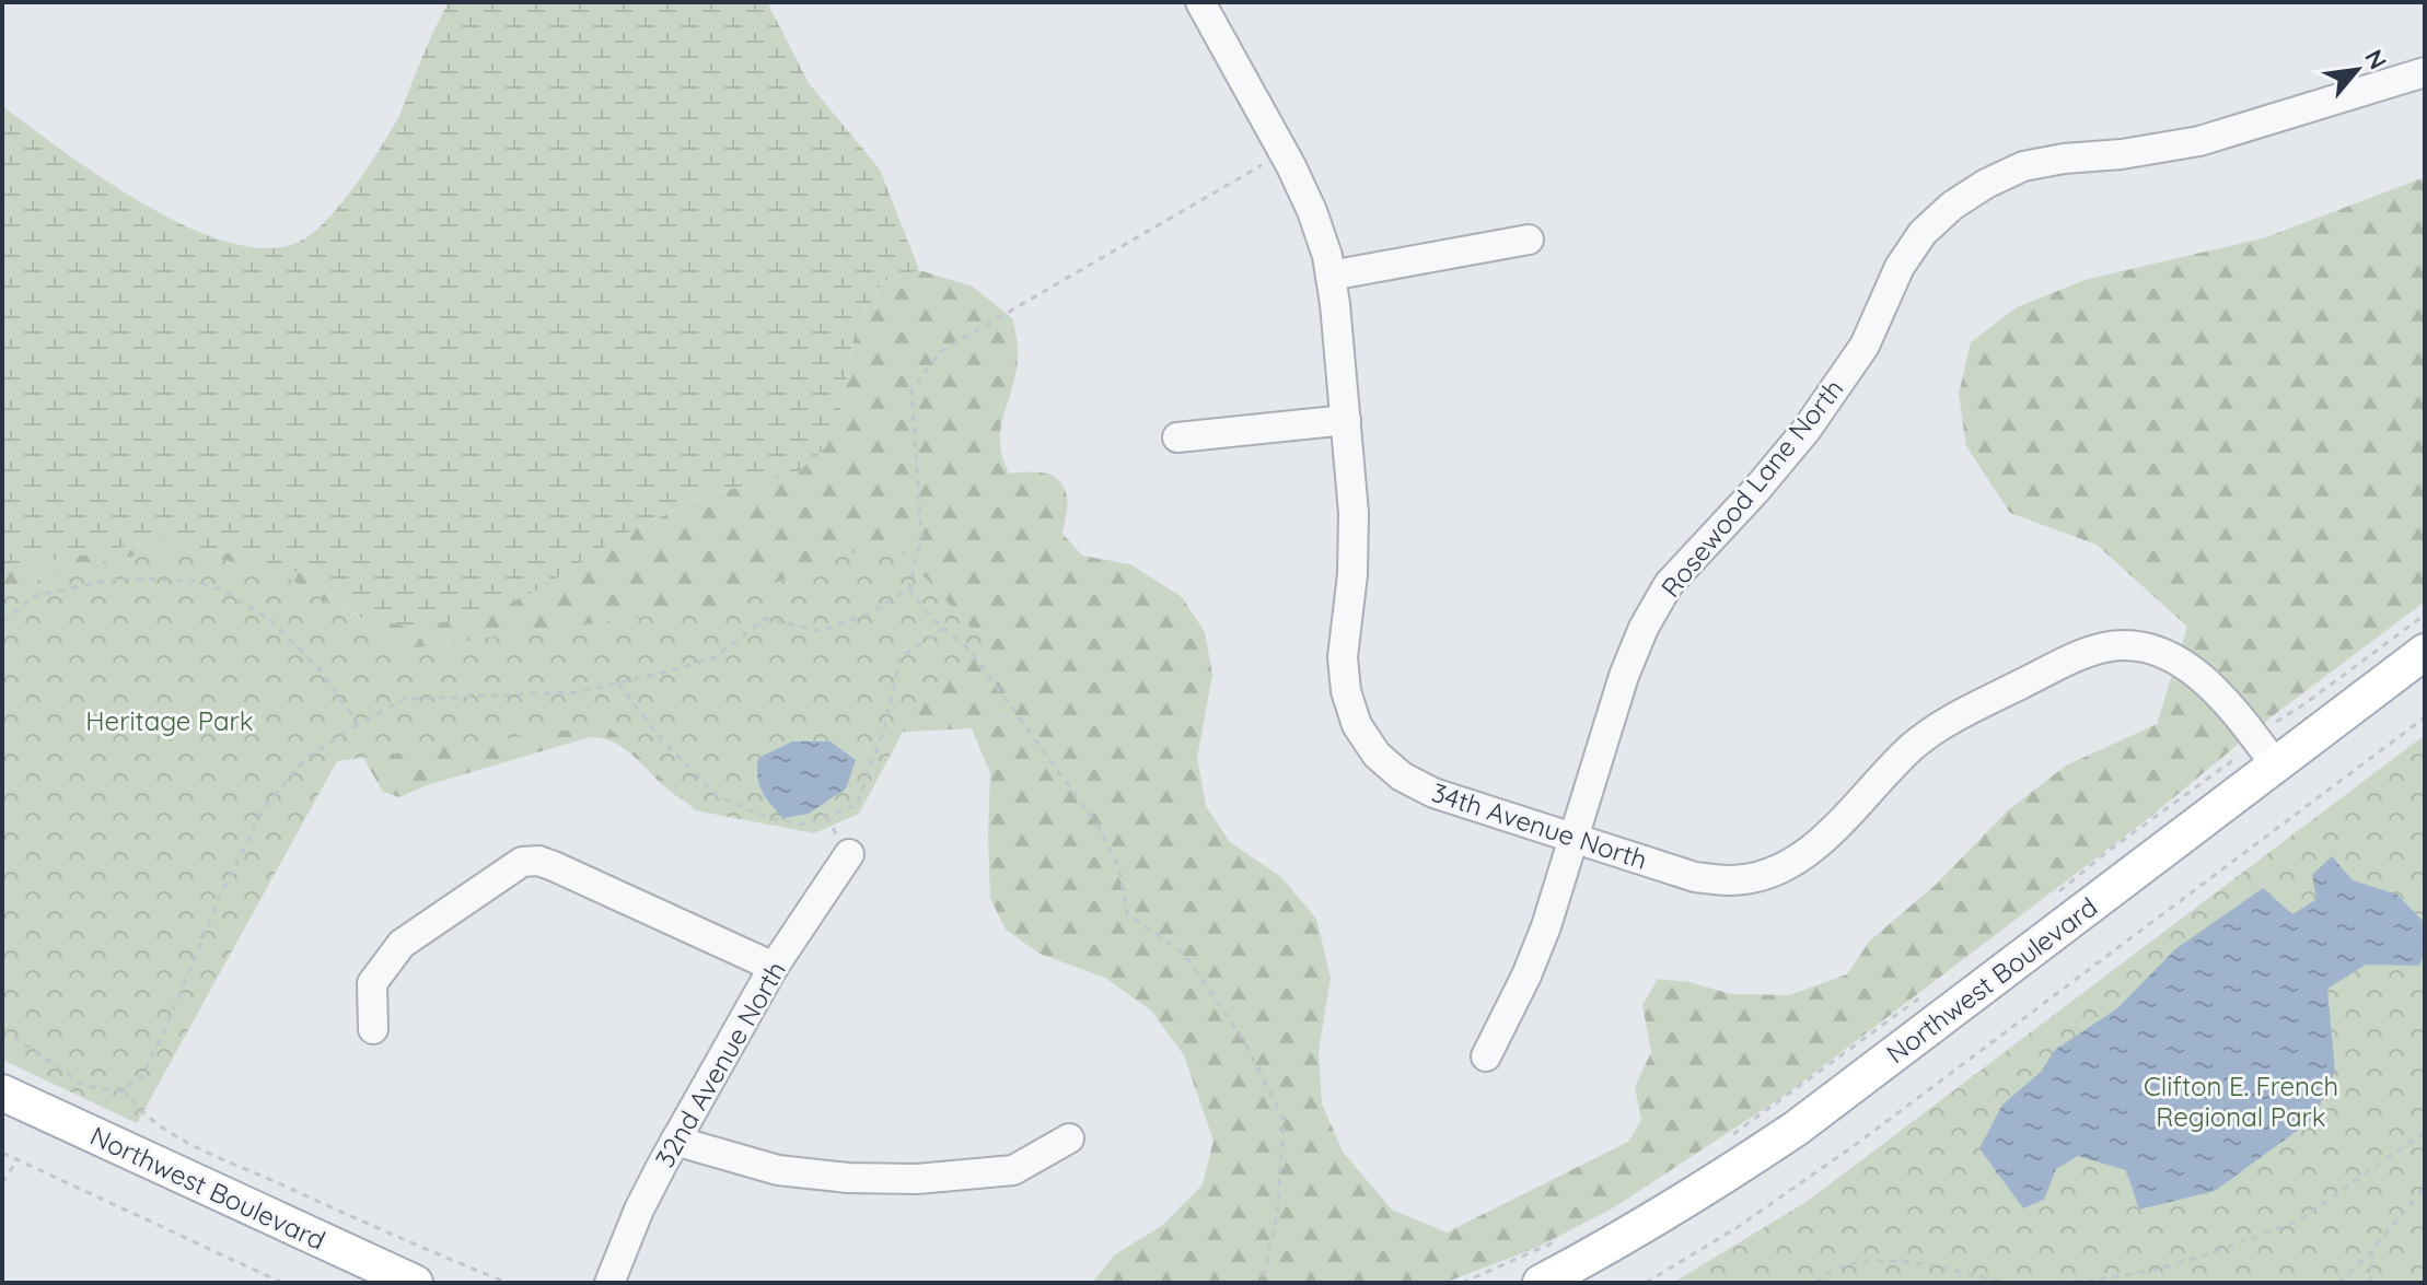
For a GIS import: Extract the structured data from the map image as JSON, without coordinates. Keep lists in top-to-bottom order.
{
  "streets": {
    "main road": ["Northwest Boulevard"],
    "street": ["Rosewood Lane North", "34th Avenue North", "32nd Avenue North"]
  },
  "crossings": [
    ["Rosewood Lane North", "34th Avenue North"],
    ["34th Avenue North", "Northwest Boulevard"]
  ],
  "parks": ["Heritage Park", "Clifton E. French Regional Park"],
  "north": "top right"
}
